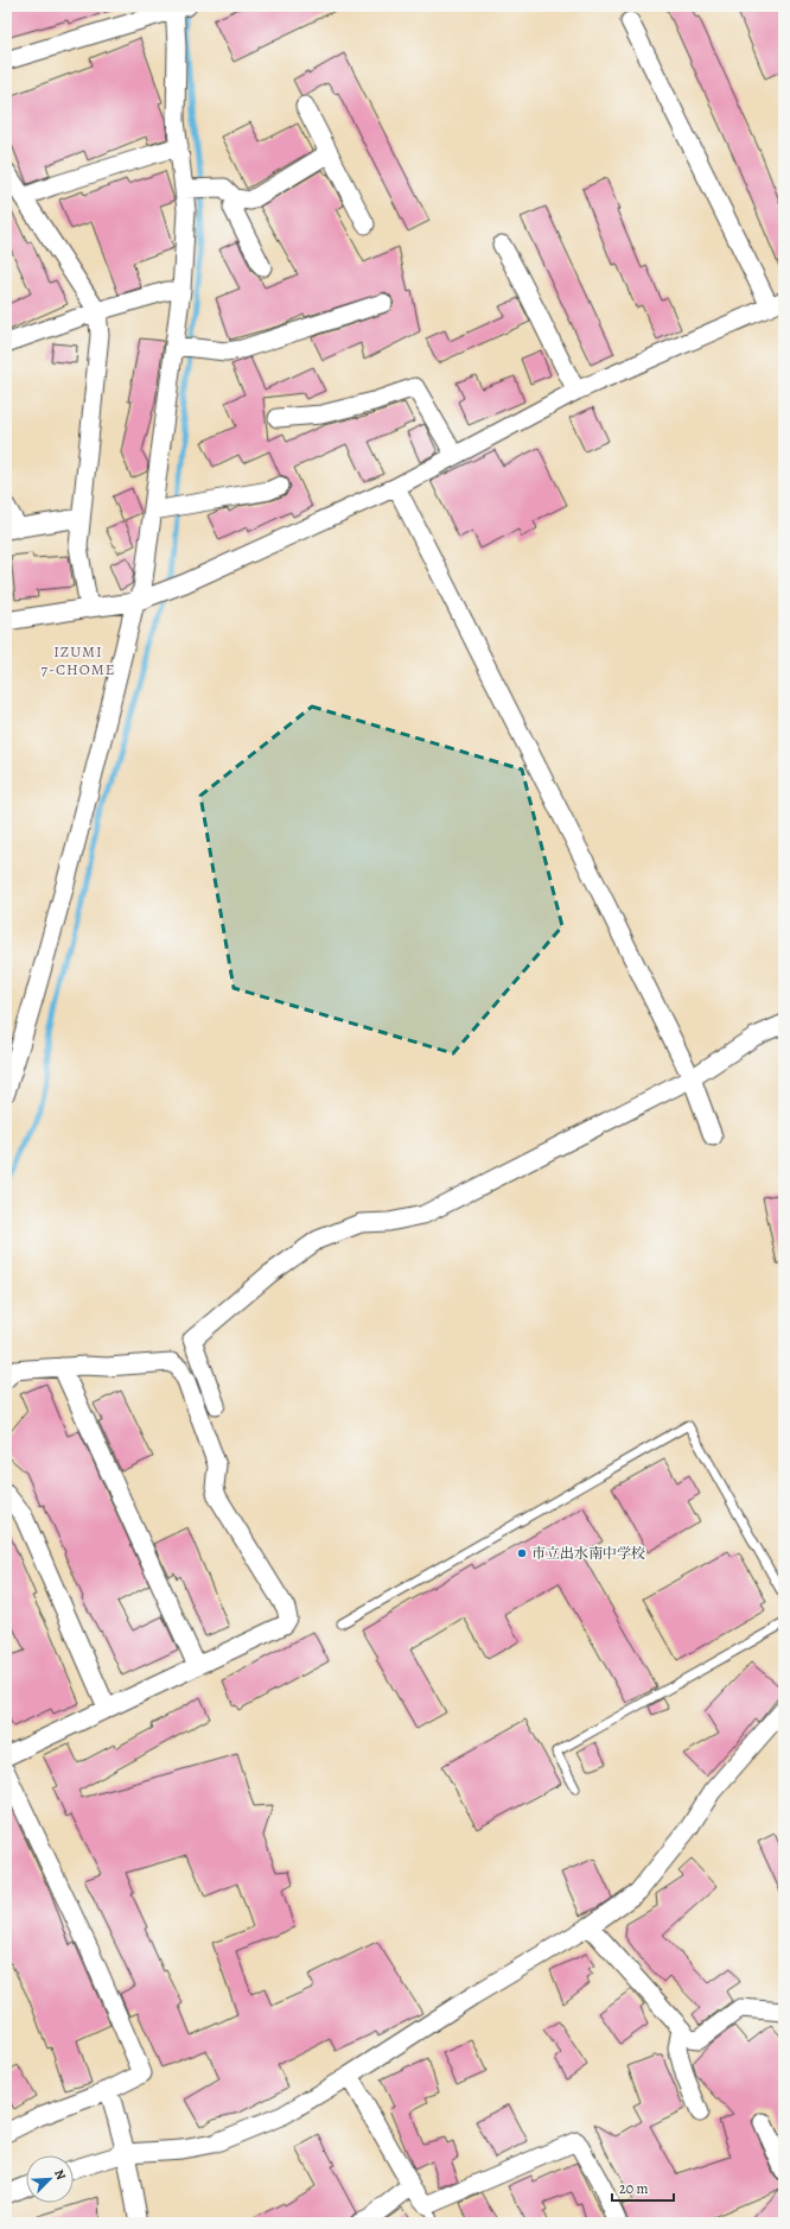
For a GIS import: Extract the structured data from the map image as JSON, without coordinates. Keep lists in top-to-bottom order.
{
  "districts": ["IZUMI 7-CHOME"],
  "places": ["市立出水南中学校"],
  "scale_bar": "20 m",
  "north": "top right"
}
